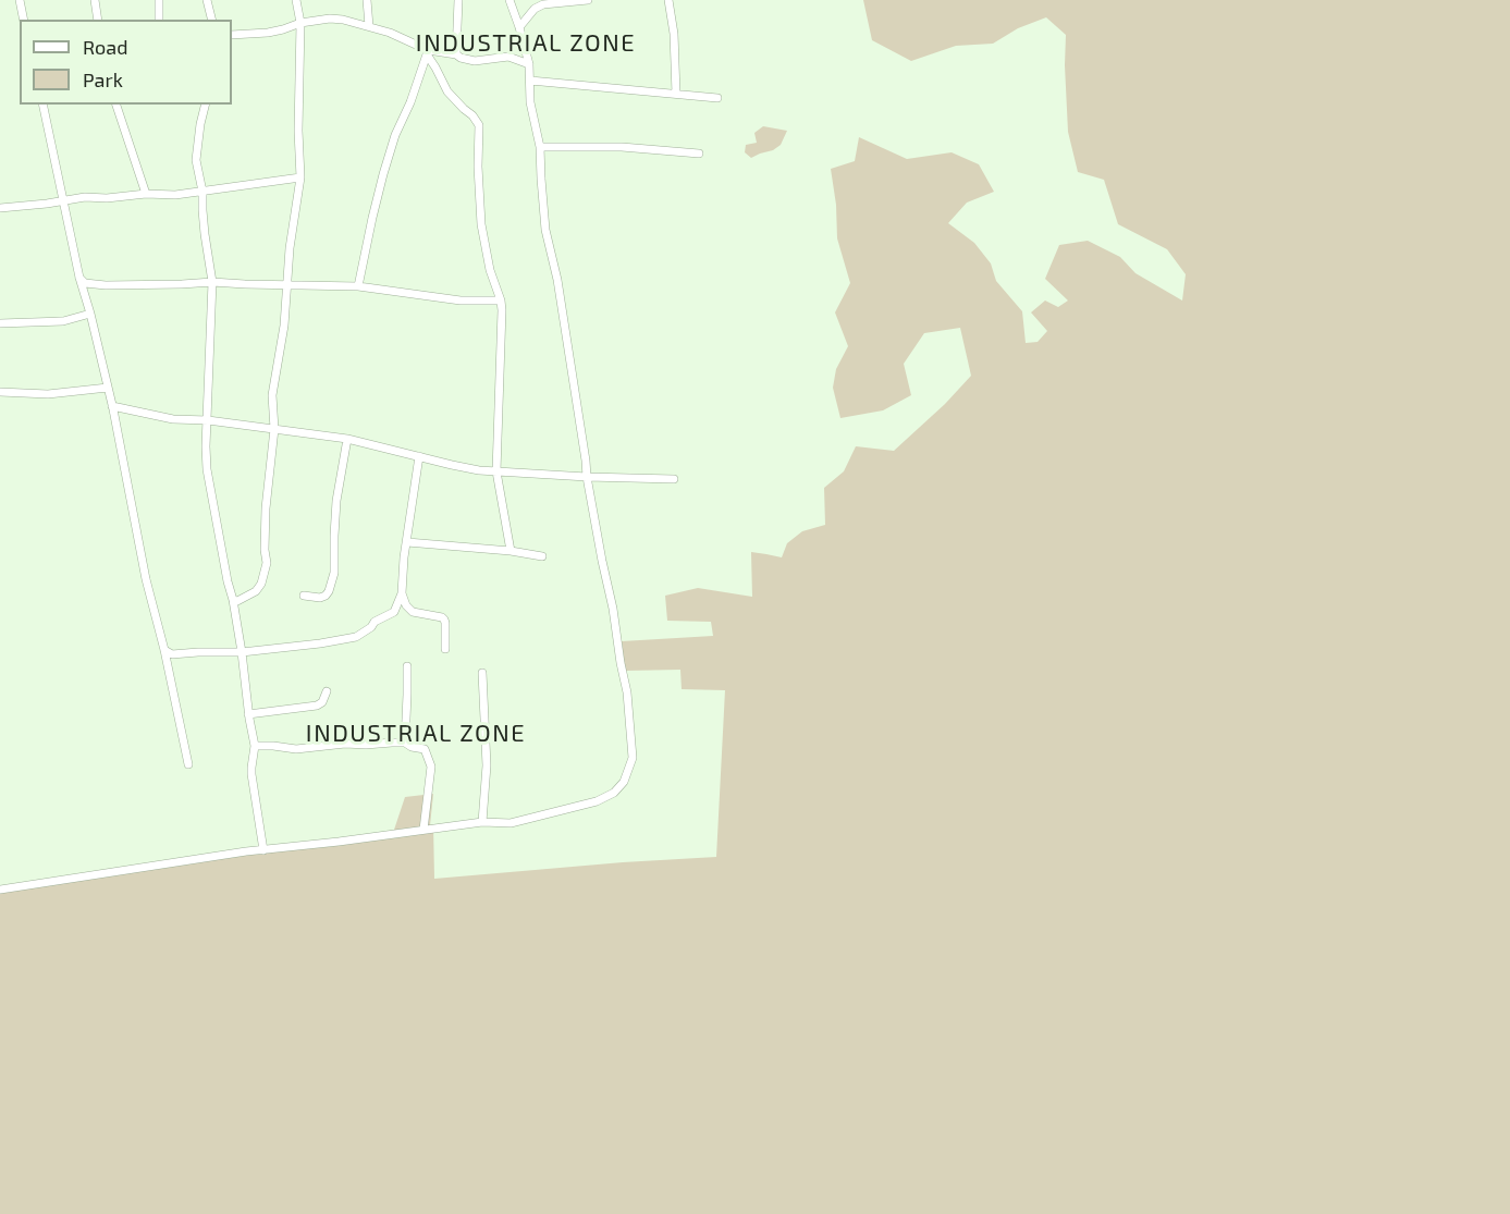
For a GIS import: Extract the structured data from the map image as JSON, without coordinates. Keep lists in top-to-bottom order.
{
  "districts": ["INDUSTRIAL ZONE", "INDUSTRIAL ZONE"],
  "legend": ["Road", "Park"]
}
